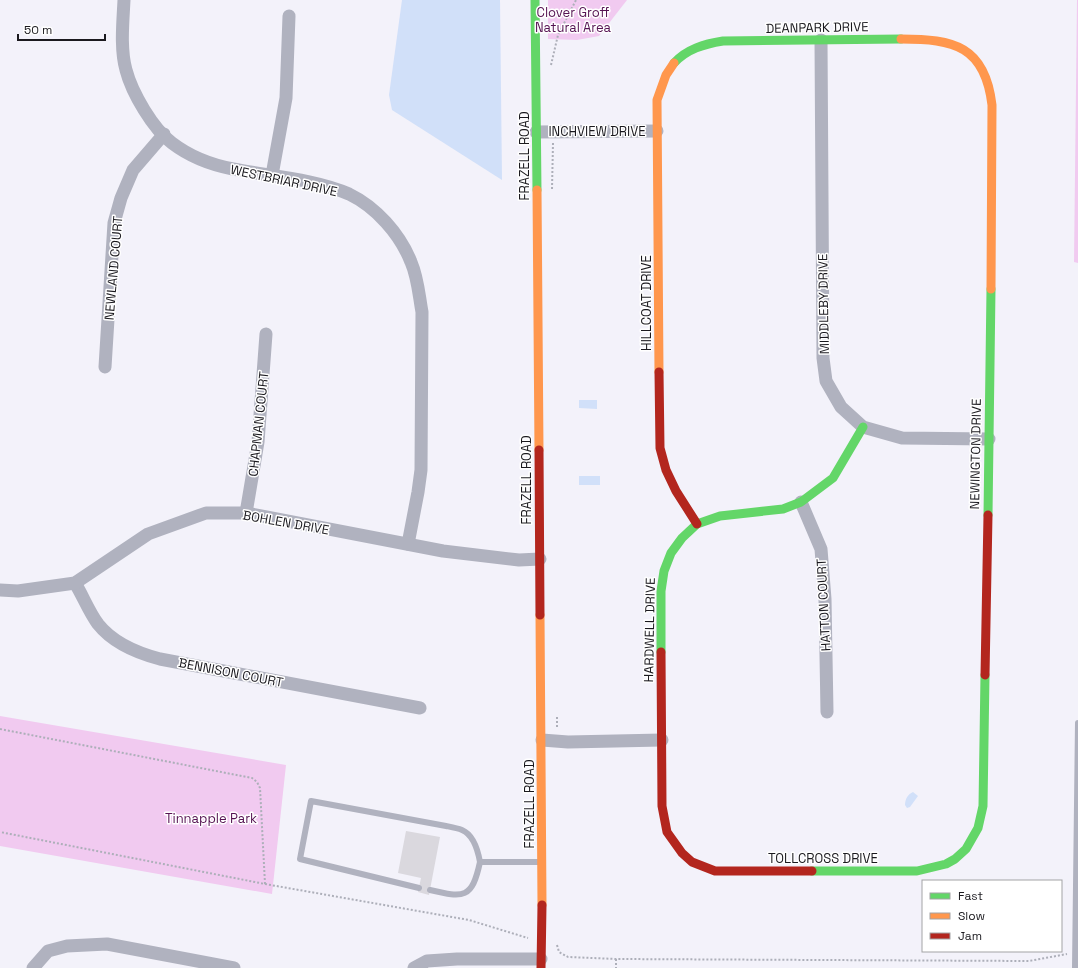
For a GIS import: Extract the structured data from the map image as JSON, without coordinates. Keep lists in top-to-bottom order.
{
  "streets": {
    "street": [
      "DEANPARK DRIVE",
      "INCHVIEW DRIVE",
      "FRAZELL ROAD",
      "WESTBRIAR DRIVE",
      "NEWLAND COURT",
      "HILLCOAT DRIVE",
      "MIDDLEBY DRIVE",
      "CHAPMAN COURT",
      "NEWINGTON DRIVE",
      "BOHLEN DRIVE",
      "HATTON COURT",
      "HARDWELL DRIVE",
      "BENNISON COURT",
      "TOLLCROSS DRIVE"
    ]
  },
  "crossings": [
    ["DEANPARK DRIVE", "HILLCOAT DRIVE"],
    ["DEANPARK DRIVE", "MIDDLEBY DRIVE"],
    ["DEANPARK DRIVE", "NEWINGTON DRIVE"],
    ["INCHVIEW DRIVE", "FRAZELL ROAD"],
    ["INCHVIEW DRIVE", "HILLCOAT DRIVE"],
    ["FRAZELL ROAD", "BOHLEN DRIVE"],
    ["WESTBRIAR DRIVE", "NEWLAND COURT"],
    ["WESTBRIAR DRIVE", "BOHLEN DRIVE"],
    ["HILLCOAT DRIVE", "HARDWELL DRIVE"],
    ["MIDDLEBY DRIVE", "NEWINGTON DRIVE"],
    ["MIDDLEBY DRIVE", "HARDWELL DRIVE"],
    ["CHAPMAN COURT", "BOHLEN DRIVE"],
    ["NEWINGTON DRIVE", "TOLLCROSS DRIVE"],
    ["BOHLEN DRIVE", "BENNISON COURT"],
    ["HATTON COURT", "HARDWELL DRIVE"],
    ["HARDWELL DRIVE", "TOLLCROSS DRIVE"]
  ],
  "parks": ["Clover Groff Natural Area", "Tinnapple Park"],
  "legend": ["Fast", "Slow", "Jam"],
  "scale_bar": "50 m"
}
